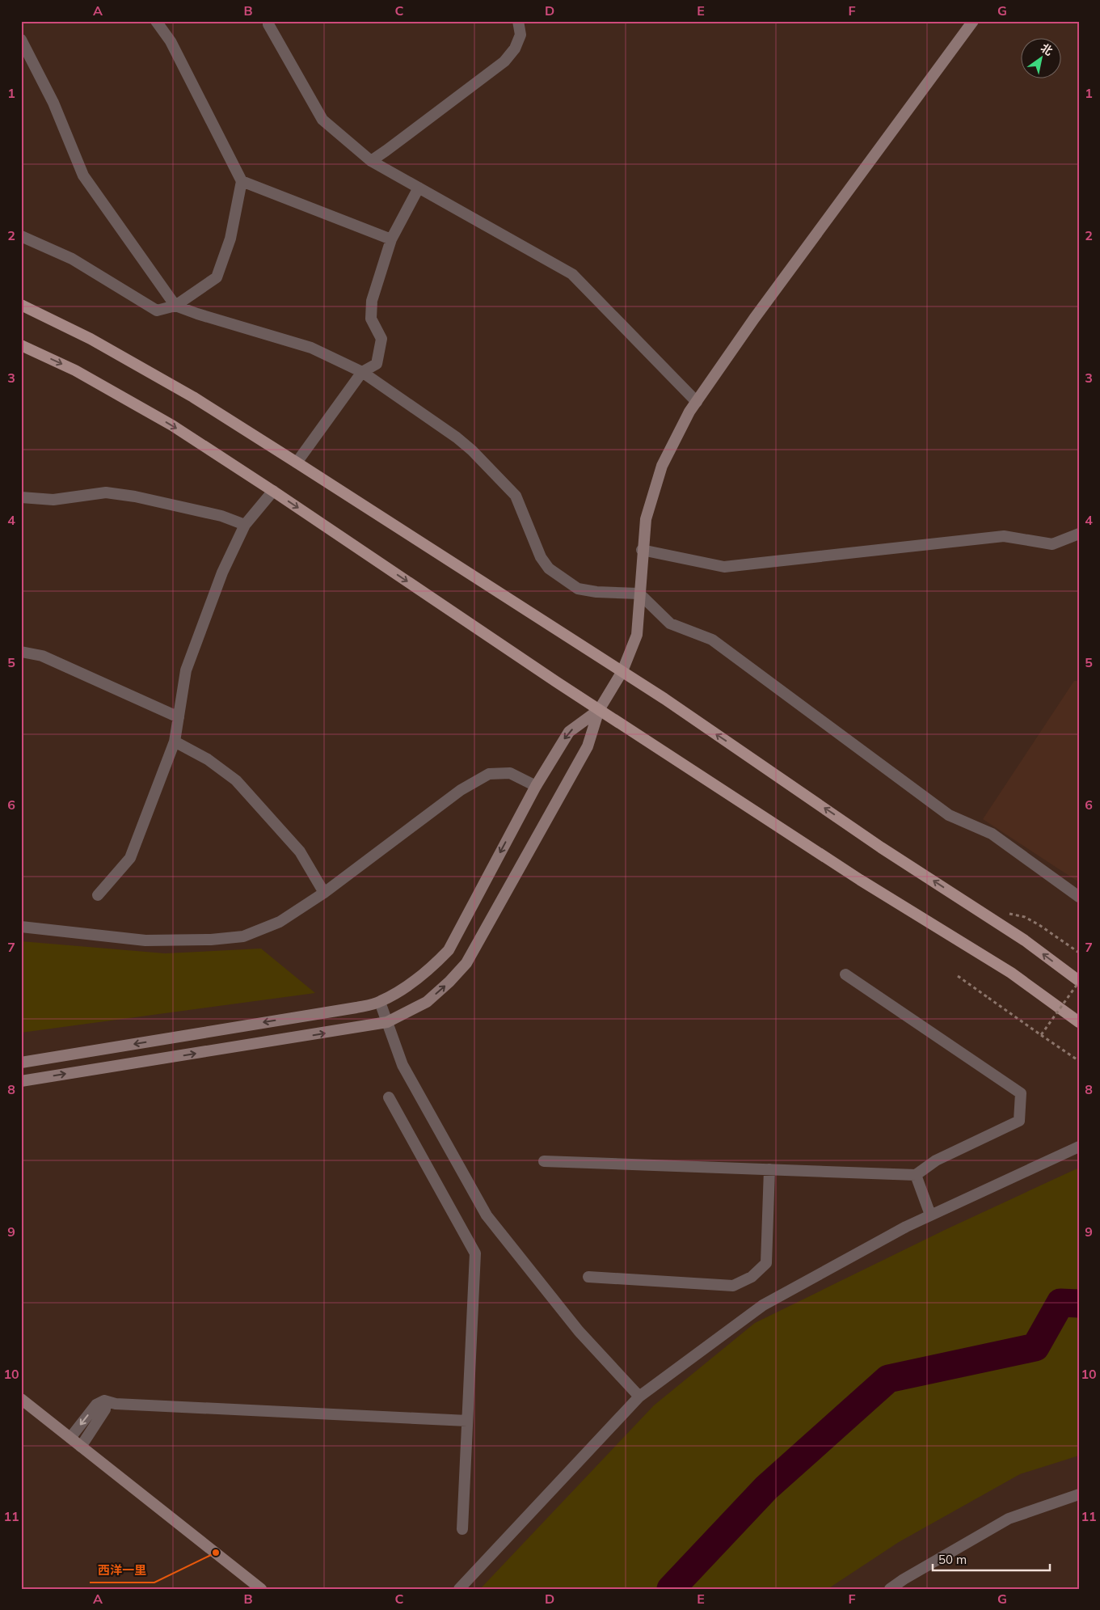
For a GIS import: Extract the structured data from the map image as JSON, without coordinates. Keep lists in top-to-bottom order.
{
  "places": ["西洋一里"],
  "scale_bar": "50 m",
  "north": "top right",
  "grid": {
    "columns": [
      "A",
      "B",
      "C",
      "D",
      "E",
      "F",
      "G"
    ],
    "rows": [
      "1",
      "2",
      "3",
      "4",
      "5",
      "6",
      "7",
      "8",
      "9",
      "10",
      "11"
    ]
  }
}
